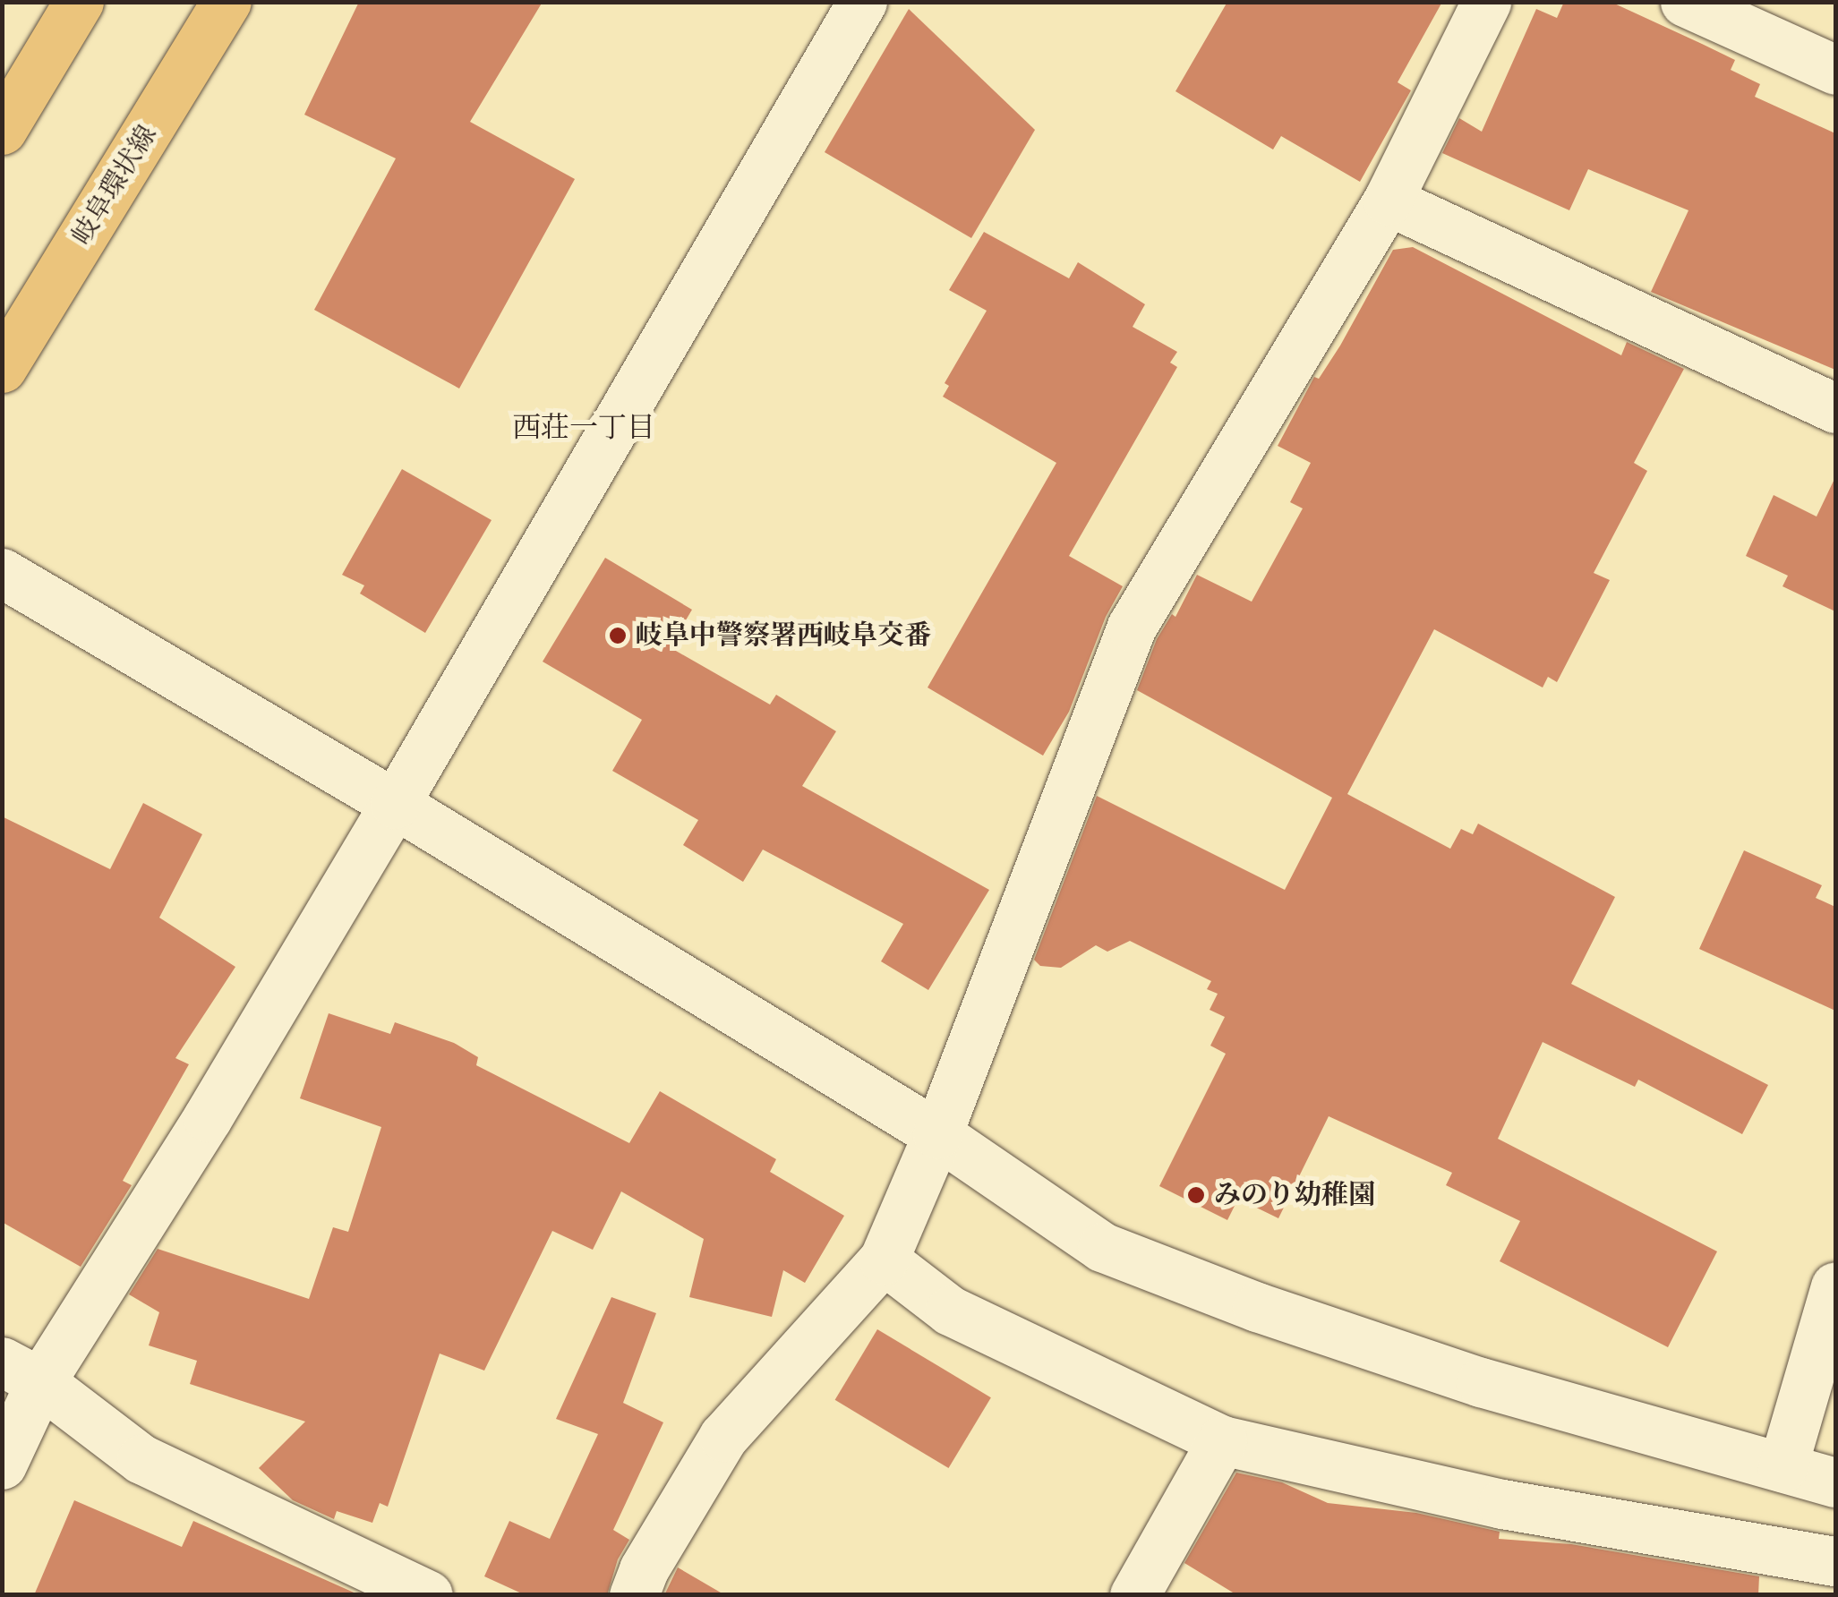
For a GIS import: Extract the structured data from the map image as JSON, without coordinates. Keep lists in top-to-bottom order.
{
  "streets": {
    "main road": ["岐阜環状線"]
  },
  "districts": ["西荘一丁目"],
  "places": ["岐阜中警察署西岐阜交番", "みのり幼稚園"]
}
